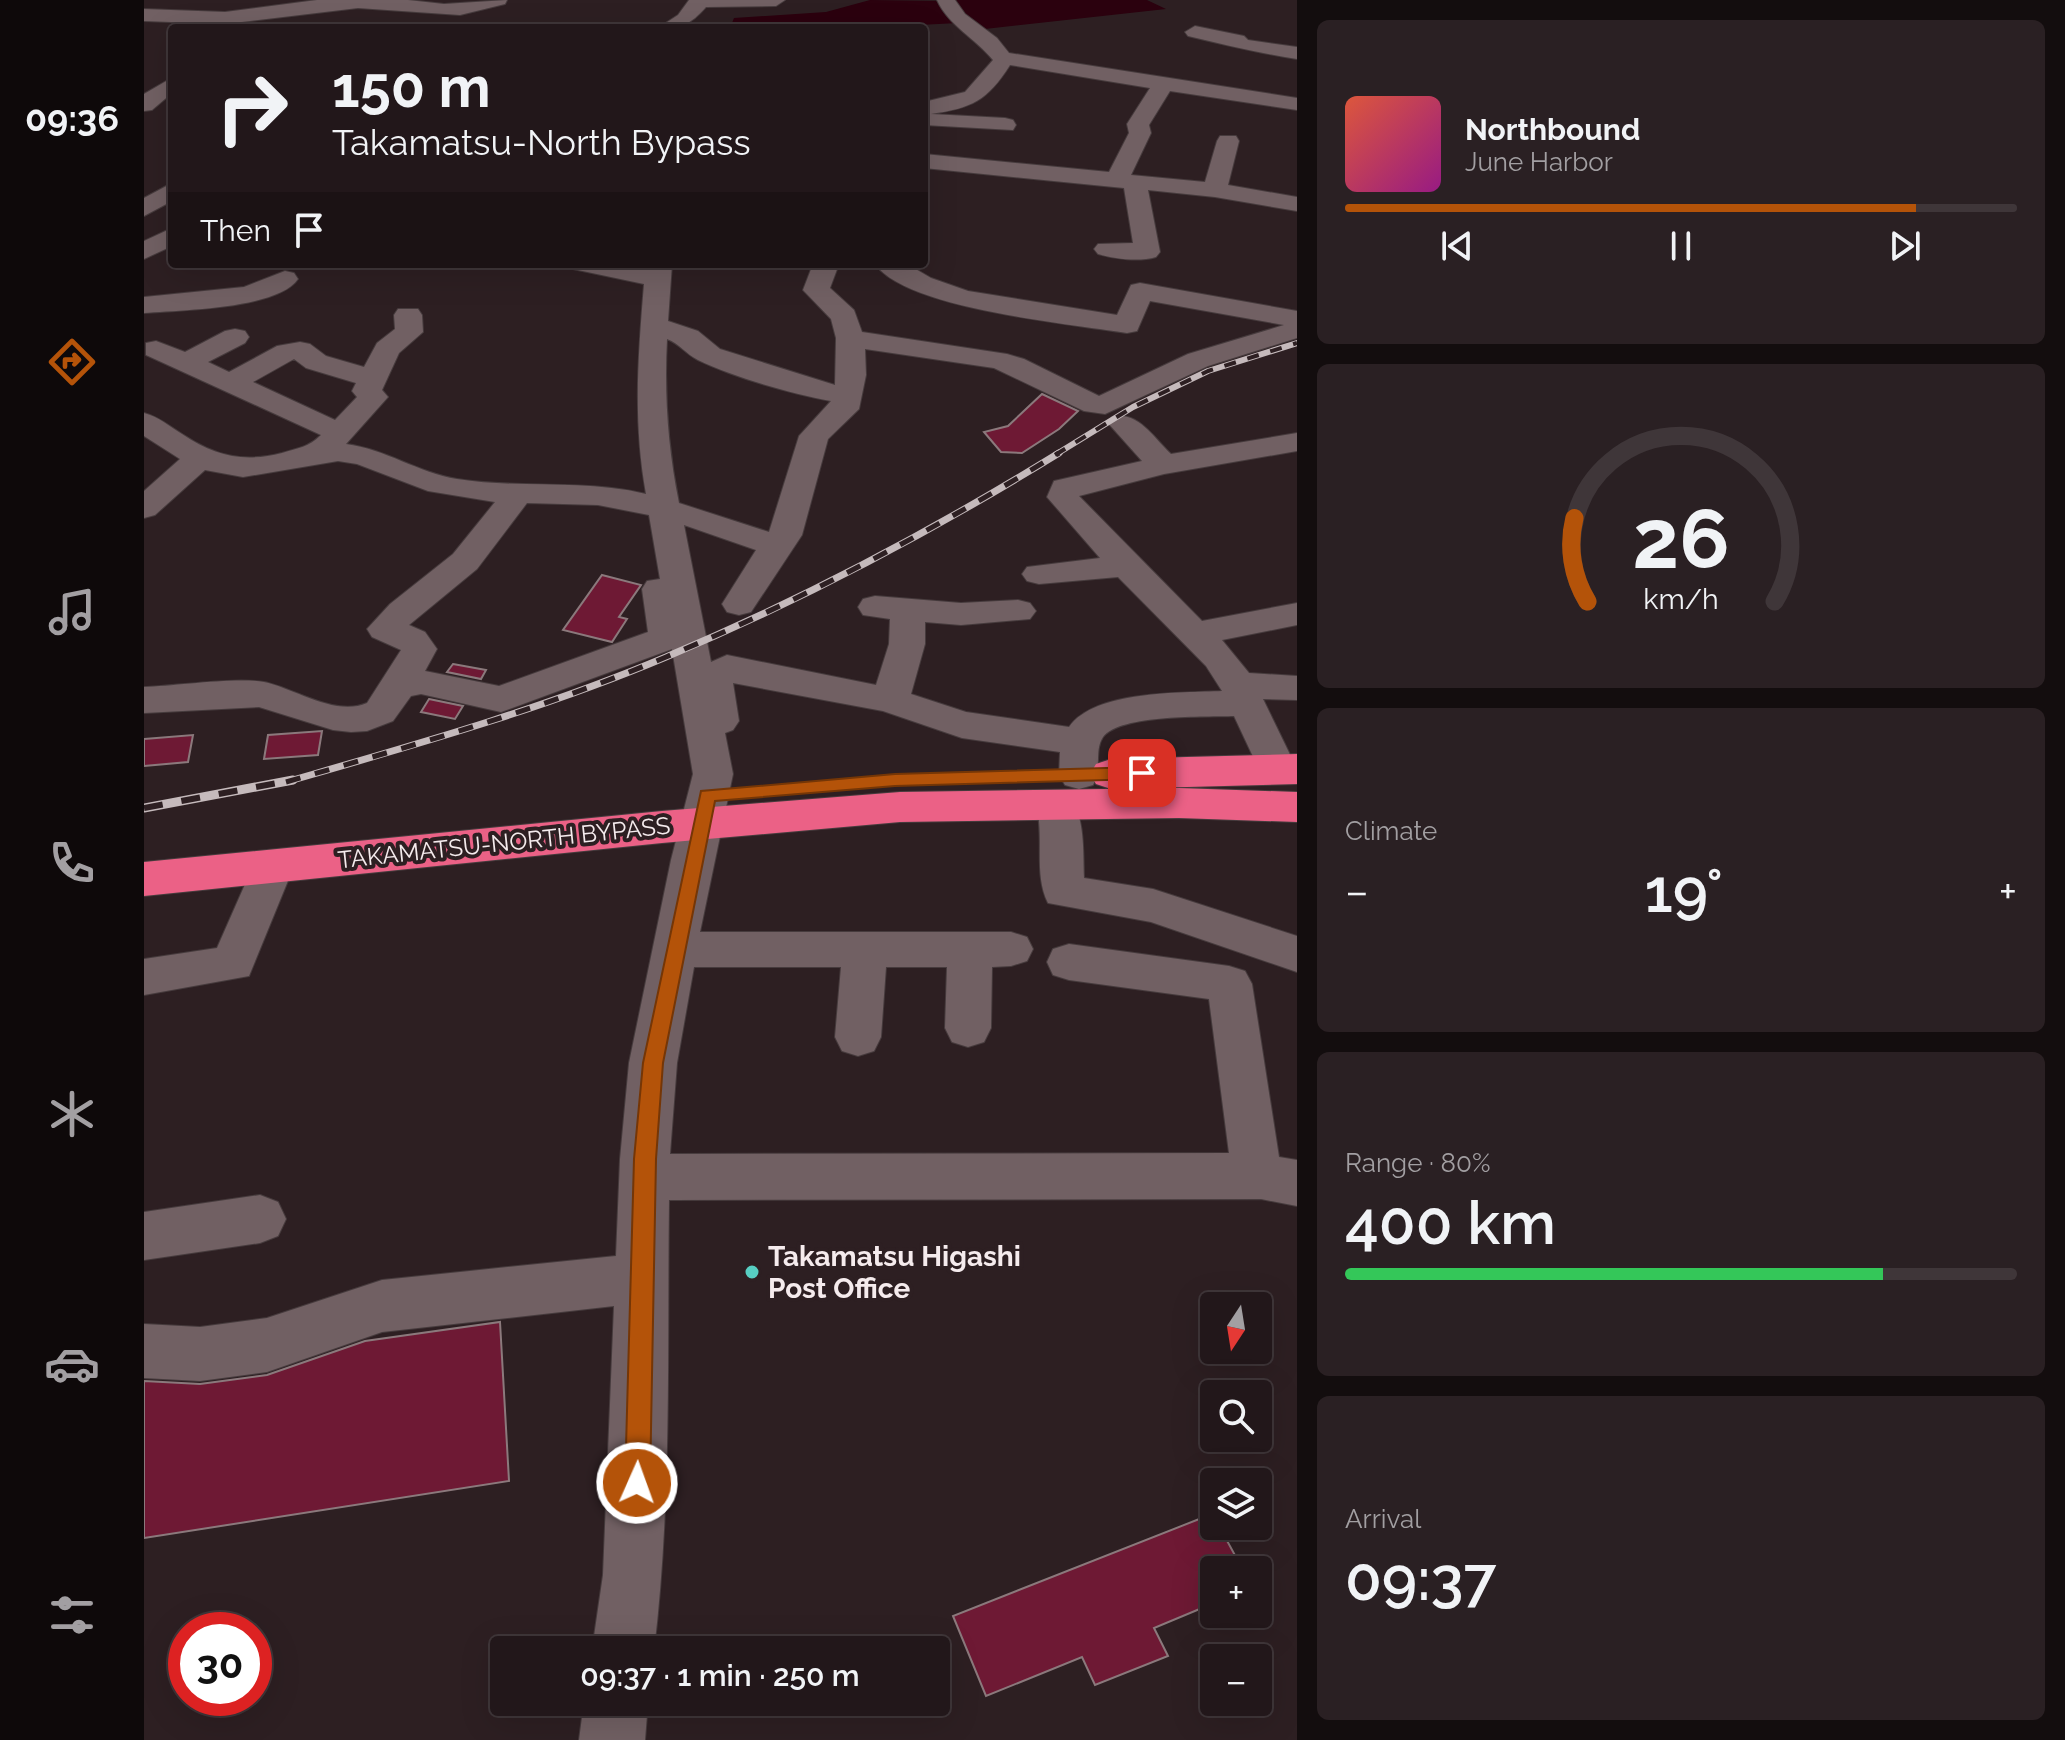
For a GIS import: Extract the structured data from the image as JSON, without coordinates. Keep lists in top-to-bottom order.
{
  "streets": {
    "highway": ["TAKAMATSU-NORTH BYPASS"]
  },
  "places": ["Takamatsu Higashi Post Office"],
  "north": "bottom",
  "page": {
    "tabs": "09:36",
    "turn": ["150 m", "Takamatsu-North Bypass"],
    "song": ["Northbound", "June Harbor"],
    "then": "Then",
    "tile": [
      "Climate",
      ["Range · 80%", "400 km"],
      ["Arrival", "09:37"]
    ],
    "heat": ["−", "19°", "+"],
    "map_buttons": ["+", "−"],
    "limit": "30",
    "trip": "09:37 · 1 min · 250 m",
    "gauge": ["26", "km/h"]
  }
}
